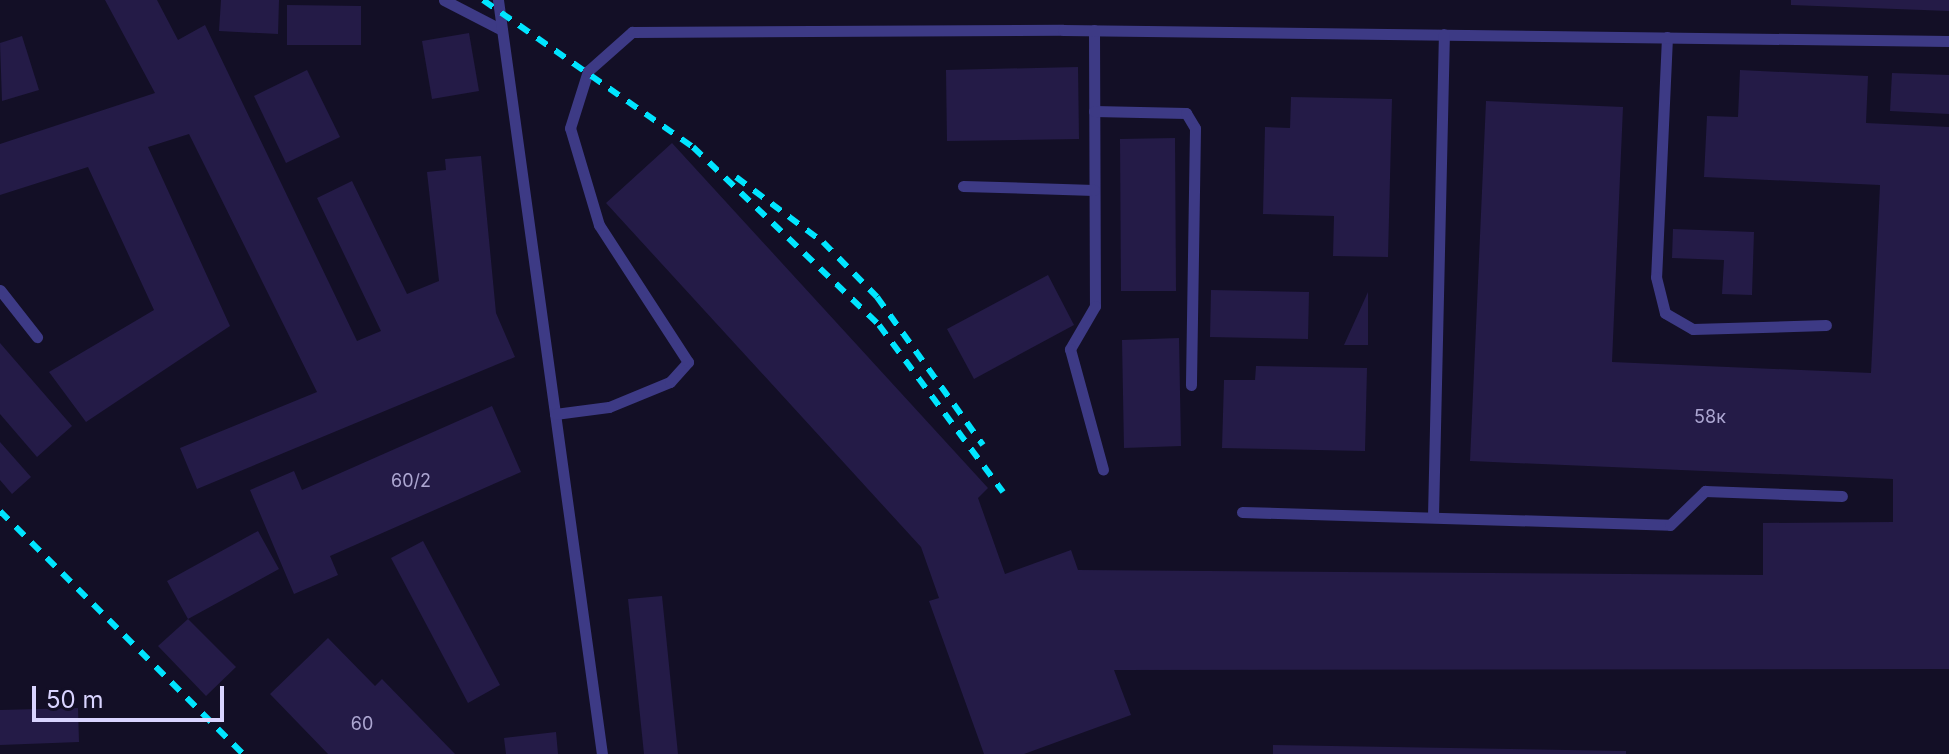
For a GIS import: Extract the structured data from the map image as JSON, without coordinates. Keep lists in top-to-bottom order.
{
  "house_numbers": ["58к", "60/2", "60"],
  "scale_bar": "50 m"
}
